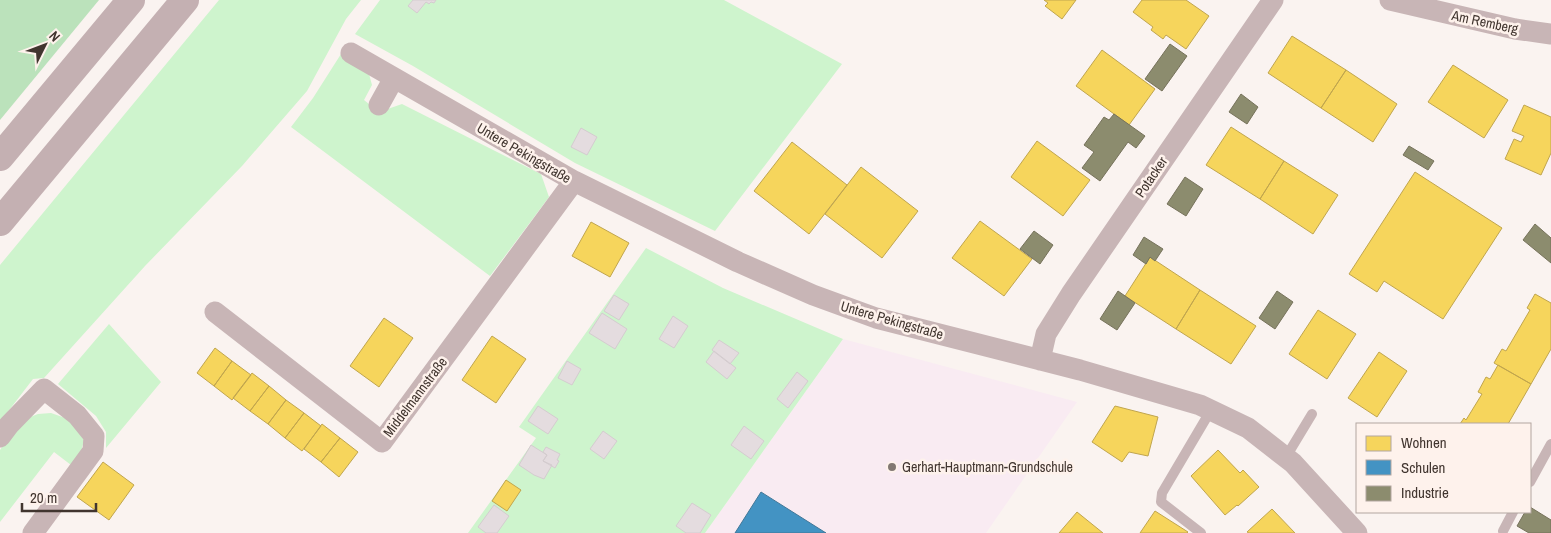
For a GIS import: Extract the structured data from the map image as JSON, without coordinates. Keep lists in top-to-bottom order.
{
  "streets": {
    "street": [
      "Am Remberg",
      "Untere Pekingstraße",
      "Potacker",
      "Middelmannstraße"
    ]
  },
  "crossings": [
    ["Untere Pekingstraße", "Potacker"],
    ["Untere Pekingstraße", "Middelmannstraße"]
  ],
  "places": ["Gerhart-Hauptmann-Grundschule"],
  "legend": ["Wohnen", "Schulen", "Industrie"],
  "scale_bar": "20 m",
  "north": "top right"
}
